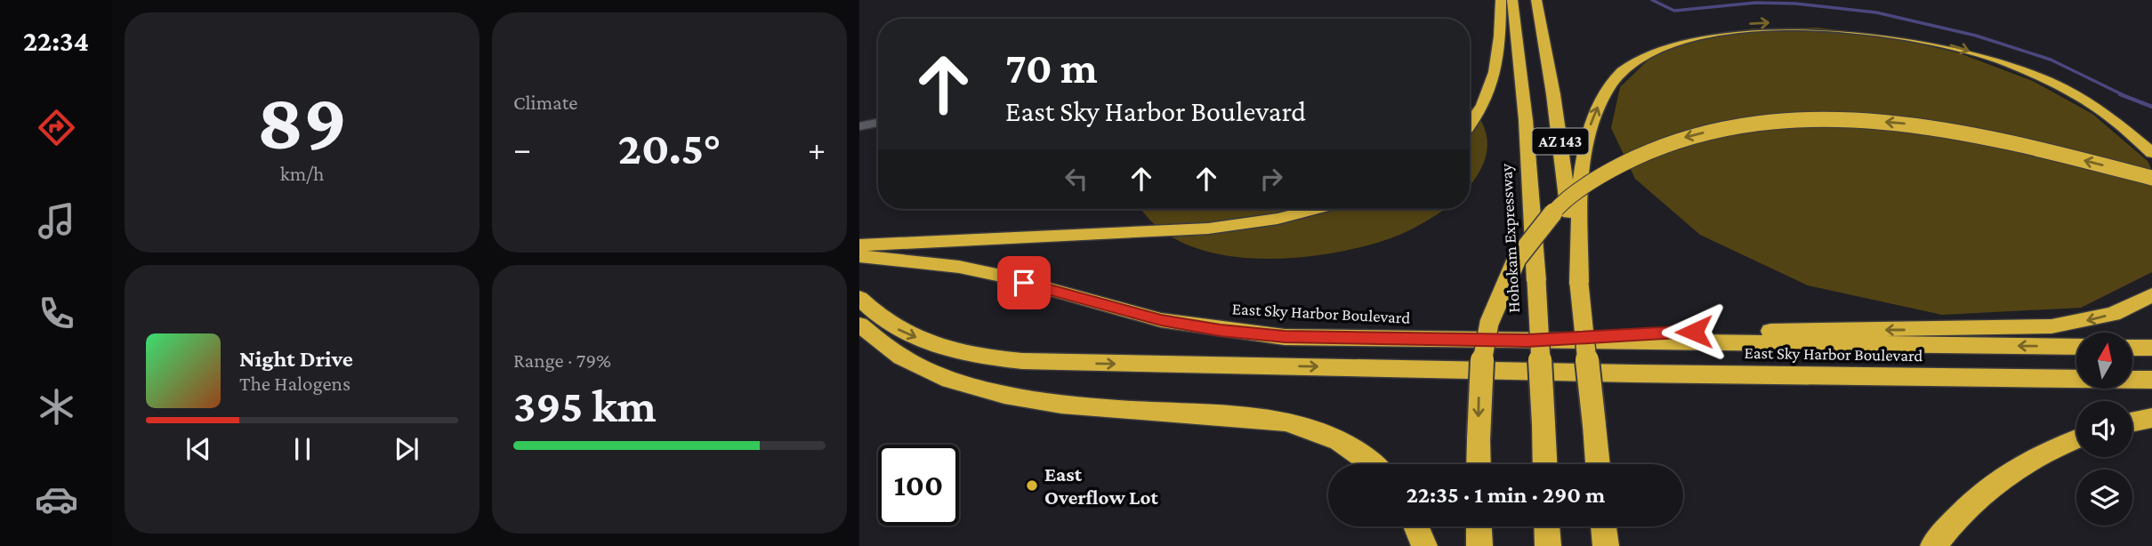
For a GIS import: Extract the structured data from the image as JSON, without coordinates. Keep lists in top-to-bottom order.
{
  "streets": {
    "highway": ["AZ 143", "Hohokam Expressway", "East Sky Harbor Boulevard"]
  },
  "places": ["East Overflow Lot"],
  "north": "top",
  "page": {
    "tabs": "22:34",
    "tile": [
      ["89", "km/h"],
      "Climate",
      ["Range · 79%", "395 km"]
    ],
    "turn": ["70 m", "East Sky Harbor Boulevard"],
    "heat": ["−", "20.5°", "+"],
    "song": ["Night Drive", "The Halogens"],
    "limit": "100",
    "trip": "22:35 · 1 min · 290 m"
  }
}
